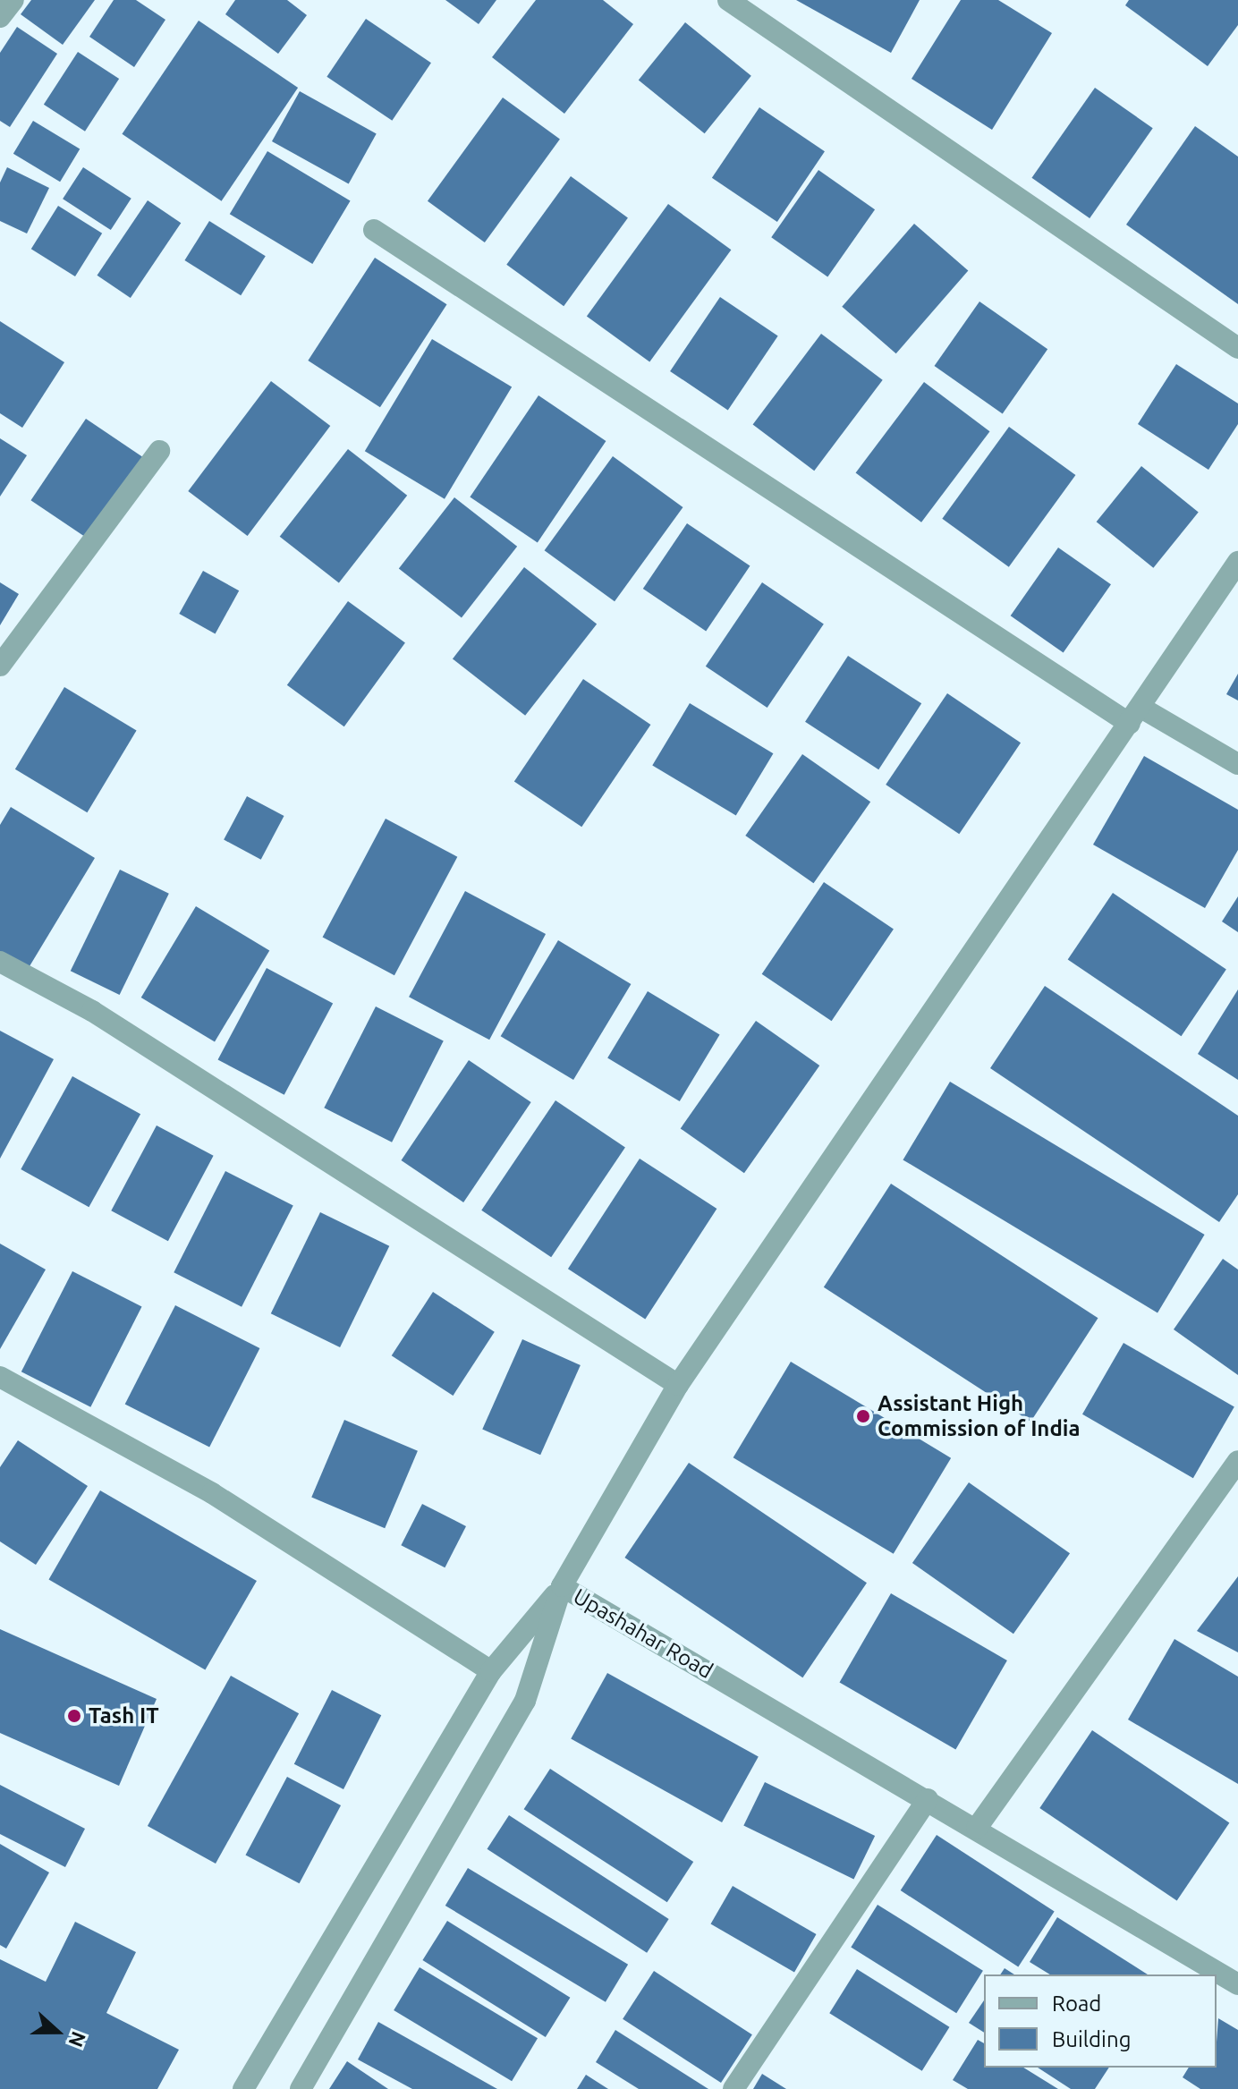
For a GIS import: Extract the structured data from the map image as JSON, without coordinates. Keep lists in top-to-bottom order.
{
  "streets": {
    "street": ["Upashahar Road"]
  },
  "places": ["Assistant High Commission of India", "Tash IT"],
  "legend": ["Road", "Building"],
  "north": "right"
}
